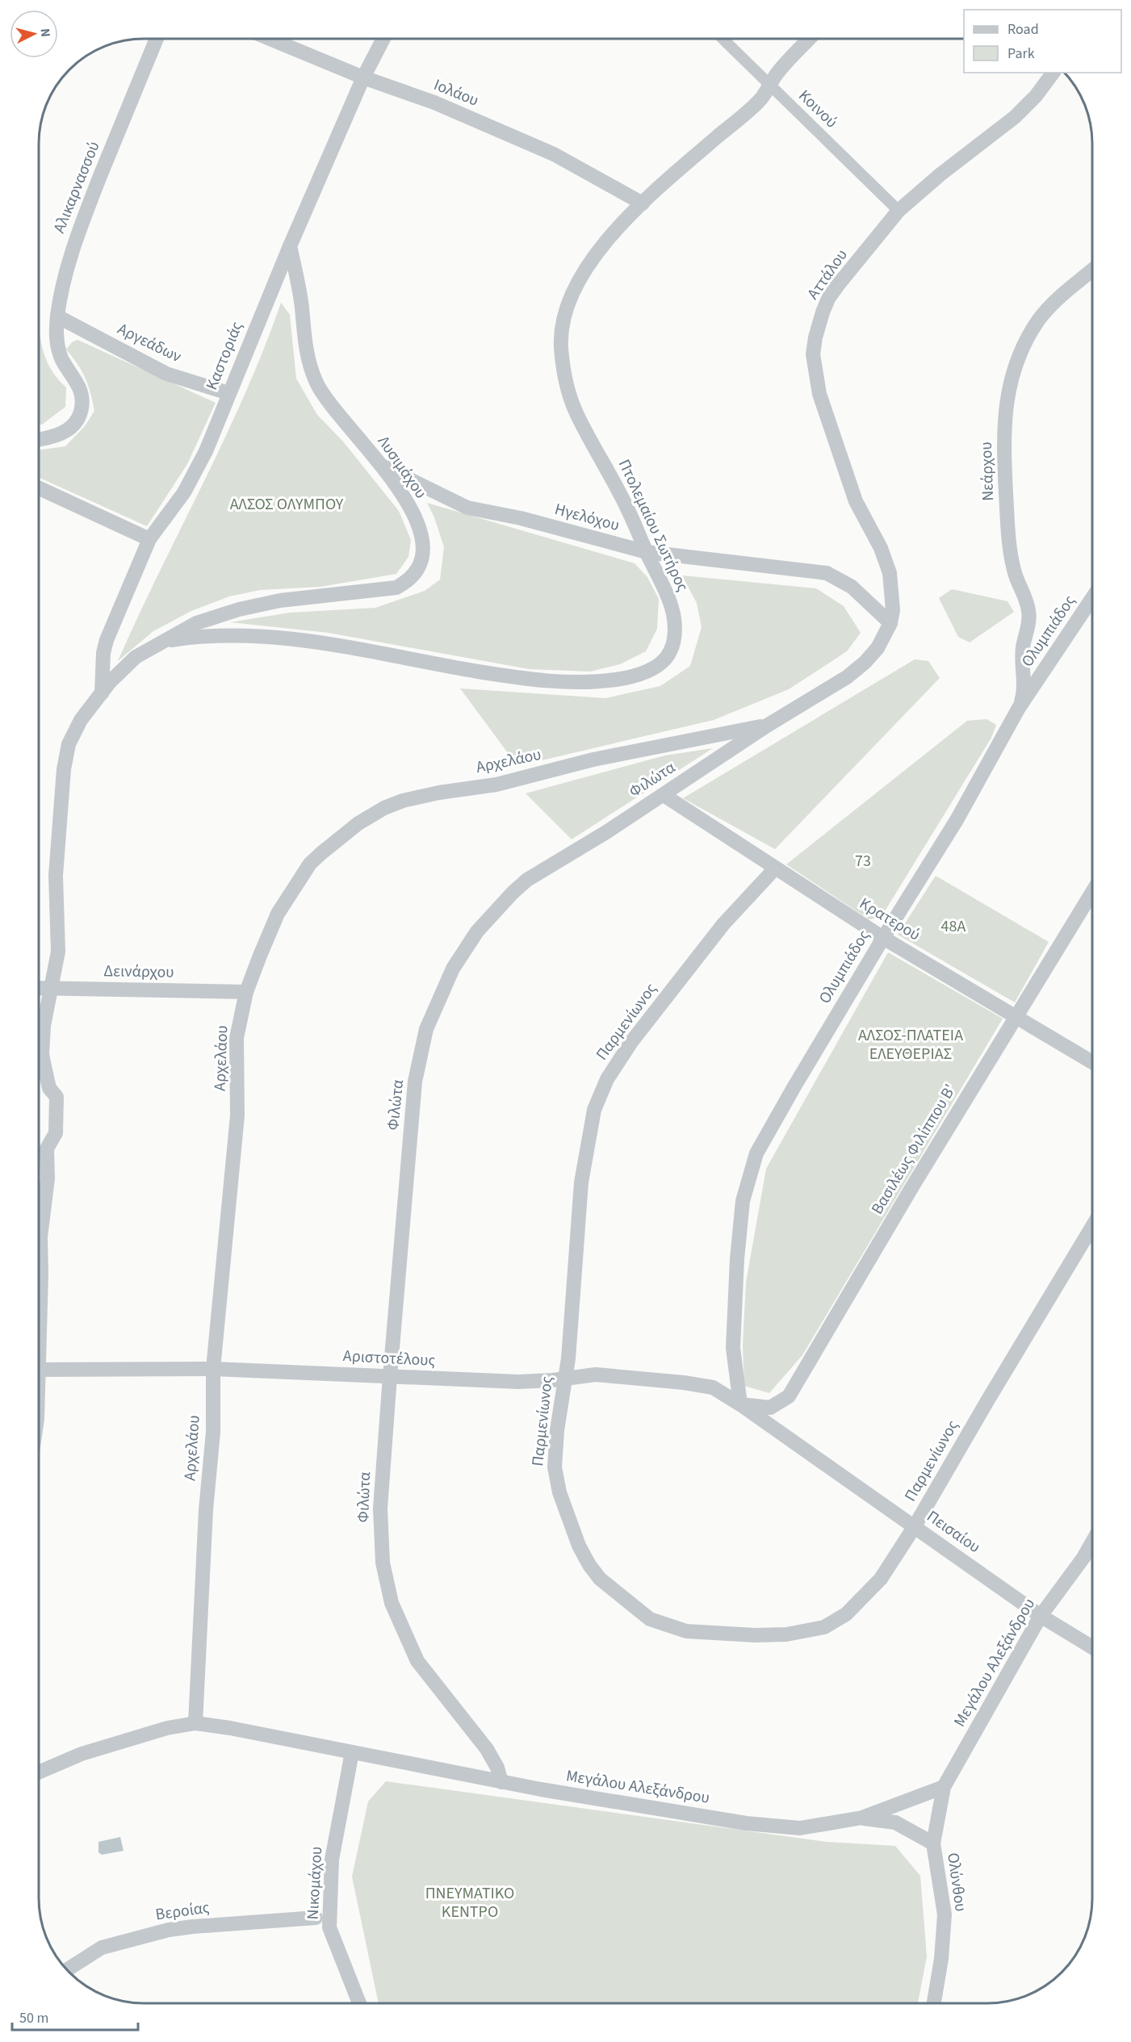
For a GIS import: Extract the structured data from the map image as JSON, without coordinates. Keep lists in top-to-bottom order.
{
  "streets": {
    "street": [
      "Ιολάου",
      "Κοινού",
      "Αλικαρνασσού",
      "Αττάλου",
      "Αργεάδων",
      "Καστοριάς",
      "Λυσιμάχου",
      "Νεάρχου",
      "Ηγελόχου",
      "Πτολεμαίου Σωτήρος",
      "Ολυμπιάδος",
      "Αρχελάου",
      "Φιλώτα",
      "Κρατερού",
      "Δεινάρχου",
      "Παρμενίωνος",
      "Βασιλέως Φιλίππου Β'",
      "Αριστοτέλους",
      "Πεισαίου",
      "Μεγάλου Αλεξάνδρου",
      "Ολύνθου",
      "Νικομάχου",
      "Βεροίας"
    ]
  },
  "crossings": [
    ["Ιολάου", "Καστοριάς"],
    ["Ιολάου", "Πτολεμαίου Σωτήρος"],
    ["Κοινού", "Αττάλου"],
    ["Κοινού", "Πτολεμαίου Σωτήρος"],
    ["Αλικαρνασσού", "Αργεάδων"],
    ["Αττάλου", "Ηγελόχου"],
    ["Αττάλου", "Φιλώτα"],
    ["Αργεάδων", "Καστοριάς"],
    ["Καστοριάς", "Λυσιμάχου"],
    ["Λυσιμάχου", "Ηγελόχου"],
    ["Λυσιμάχου", "Πτολεμαίου Σωτήρος"],
    ["Νεάρχου", "Ολυμπιάδος"],
    ["Ηγελόχου", "Πτολεμαίου Σωτήρος"],
    ["Ηγελόχου", "Φιλώτα"],
    ["Ολυμπιάδος", "Κρατερού"],
    ["Ολυμπιάδος", "Βασιλέως Φιλίππου Β'"],
    ["Ολυμπιάδος", "Αριστοτέλους"],
    ["Ολυμπιάδος", "Πεισαίου"],
    ["Αρχελάου", "Φιλώτα"],
    ["Αρχελάου", "Δεινάρχου"],
    ["Αρχελάου", "Αριστοτέλους"],
    ["Αρχελάου", "Μεγάλου Αλεξάνδρου"],
    ["Φιλώτα", "Κρατερού"],
    ["Φιλώτα", "Αριστοτέλους"],
    ["Φιλώτα", "Μεγάλου Αλεξάνδρου"],
    ["Κρατερού", "Παρμενίωνος"],
    ["Κρατερού", "Βασιλέως Φιλίππου Β'"],
    ["Παρμενίωνος", "Αριστοτέλους"],
    ["Παρμενίωνος", "Πεισαίου"],
    ["Βασιλέως Φιλίππου Β'", "Αριστοτέλους"],
    ["Βασιλέως Φιλίππου Β'", "Πεισαίου"],
    ["Αριστοτέλους", "Πεισαίου"],
    ["Πεισαίου", "Μεγάλου Αλεξάνδρου"],
    ["Μεγάλου Αλεξάνδρου", "Ολύνθου"],
    ["Μεγάλου Αλεξάνδρου", "Νικομάχου"]
  ],
  "parks": [
    "ΑΛΣΟΣ ΟΛΥΜΠΟΥ",
    "73",
    "48Α",
    "ΑΛΣΟΣ-ΠΛΑΤΕΙΑ ΕΛΕΥΘΕΡΙΑΣ",
    "ΠΝΕΥΜΑΤΙΚΟ ΚΕΝΤΡΟ"
  ],
  "legend": ["Road", "Park"],
  "scale_bar": "50 m",
  "north": "right"
}
